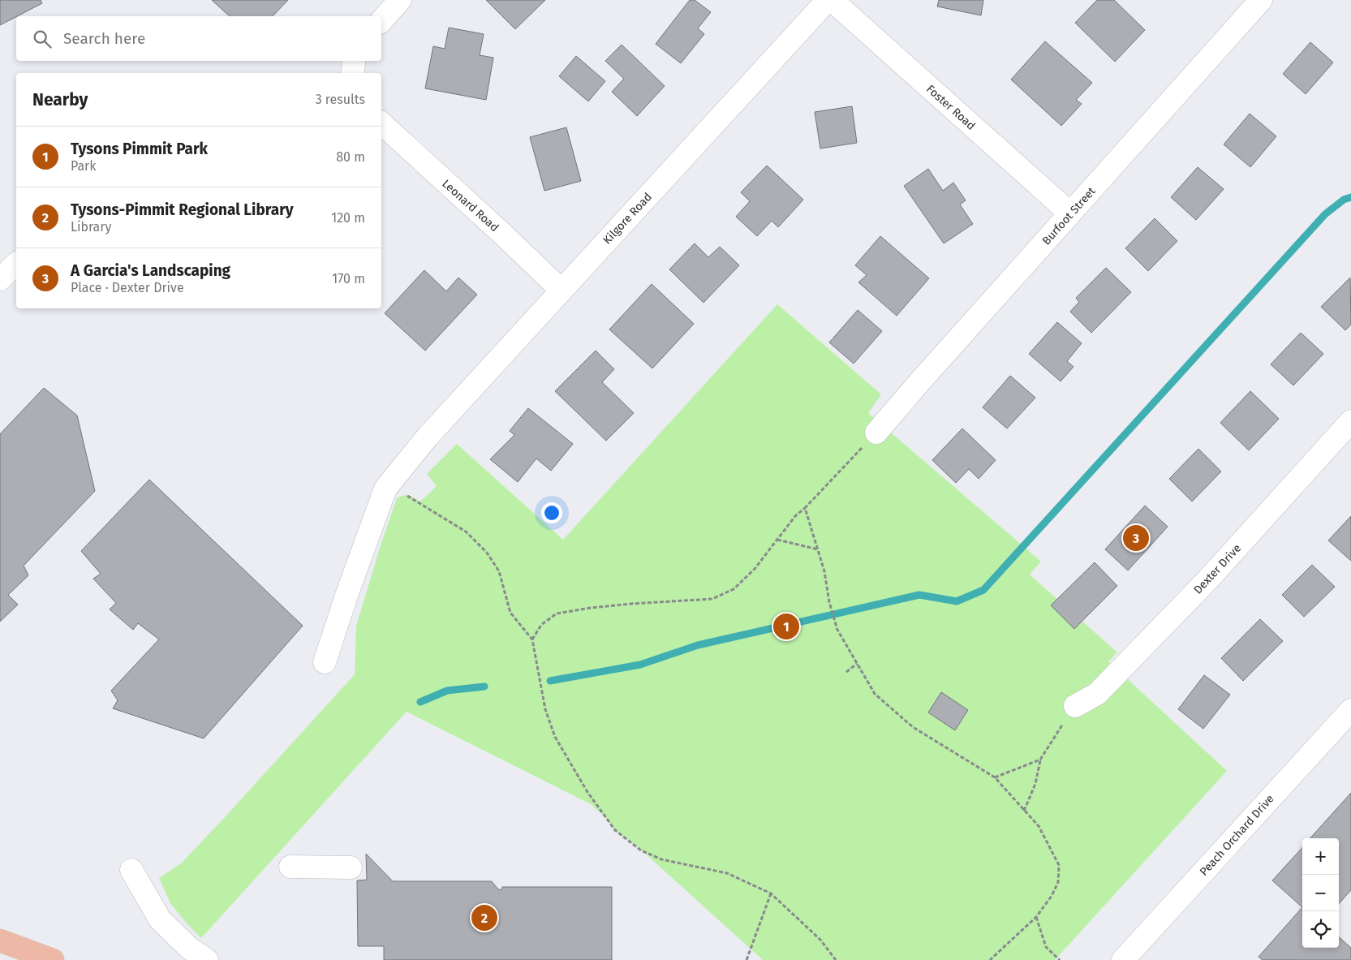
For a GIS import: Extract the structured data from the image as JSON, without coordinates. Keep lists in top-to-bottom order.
{
  "streets": {
    "street": [
      "Foster Road",
      "Leonard Road",
      "Burfoot Street",
      "Kilgore Road",
      "Dexter Drive",
      "Peach Orchard Drive"
    ]
  },
  "crossings": [
    ["Foster Road", "Burfoot Street"],
    ["Leonard Road", "Kilgore Road"]
  ],
  "page": {
    "search": "Search here",
    "heading": ["Nearby", "3 results"],
    "list": [
      {
        "mark": "1",
        "name": "Tysons Pimmit Park",
        "note": "Park",
        "value": "80 m"
      },
      {
        "mark": "2",
        "name": "Tysons-Pimmit Regional Library",
        "note": "Library",
        "value": "120 m"
      },
      {
        "mark": "3",
        "name": "A Garcia's Landscaping",
        "note": "Place · Dexter Drive",
        "value": "170 m"
      }
    ],
    "pins": ["3", "1", "2"],
    "map_buttons": ["+", "−"]
  }
}
